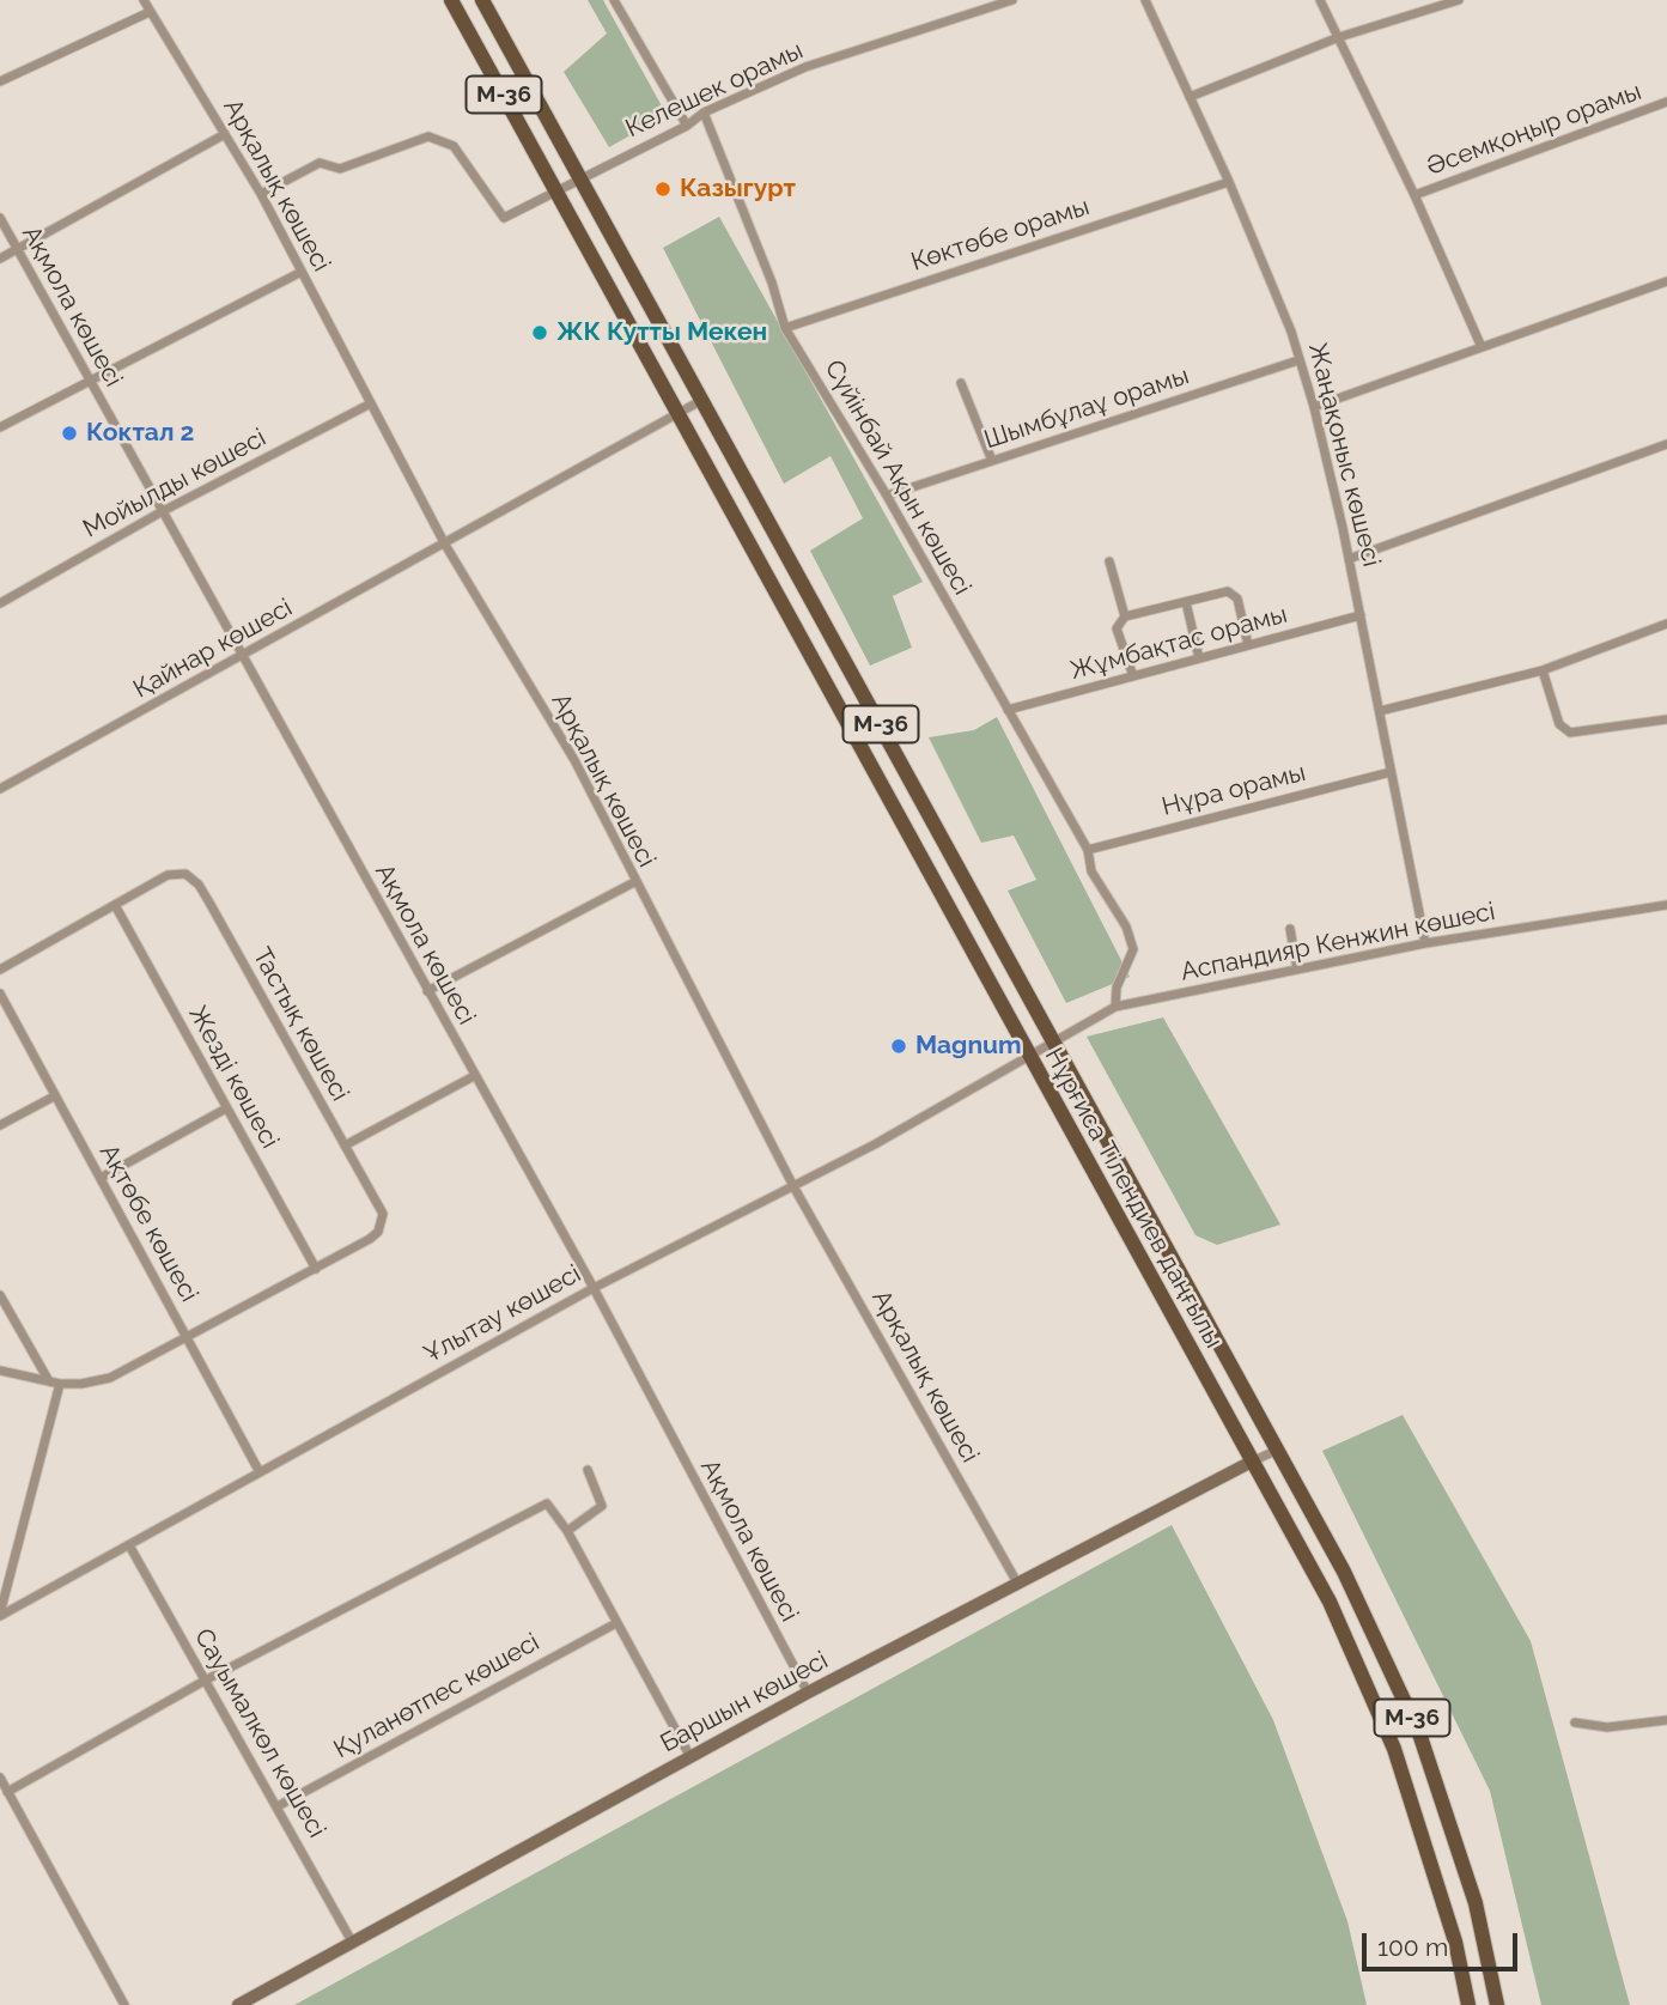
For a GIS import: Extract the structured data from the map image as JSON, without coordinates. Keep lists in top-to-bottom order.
{
  "streets": {
    "main road": ["M-36", "Нұрғиса Тілендиев даңғылы"],
    "street": [
      "Келешек орамы",
      "Әсемқоңыр орамы",
      "Арқалық көшесі",
      "Көктөбе орамы",
      "Ақмола көшесі",
      "Шымбұлаұ орамы",
      "Жаңақоныс көшесі",
      "Сүйінбай Ақын көшесі",
      "Мойылды көшесі",
      "Жұмбақтас орамы",
      "Қайнар көшесі",
      "Нұра орамы",
      "Аспандияр Кенжин көшесі",
      "Тастық көшесі",
      "Жезді көшесі",
      "Ақтөбе көшесі",
      "Ұлытау көшесі",
      "Қуланөтпес көшесі",
      "Баршын көшесі",
      "Сауымалкөл көшесі"
    ]
  },
  "crossings": [
    ["Келешек орамы", "Арқалық көшесі"],
    ["Келешек орамы", "Сүйінбай Ақын көшесі"],
    ["Келешек орамы", "Нұрғиса Тілендиев даңғылы"],
    ["Арқалық көшесі", "Мойылды көшесі"],
    ["Арқалық көшесі", "Қайнар көшесі"],
    ["Арқалық көшесі", "Ұлытау көшесі"],
    ["Арқалық көшесі", "Баршын көшесі"],
    ["Көктөбе орамы", "Жаңақоныс көшесі"],
    ["Көктөбе орамы", "Сүйінбай Ақын көшесі"],
    ["Ақмола көшесі", "Мойылды көшесі"],
    ["Ақмола көшесі", "Қайнар көшесі"],
    ["Ақмола көшесі", "Ұлытау көшесі"],
    ["Ақмола көшесі", "Баршын көшесі"],
    ["Шымбұлаұ орамы", "Жаңақоныс көшесі"],
    ["Шымбұлаұ орамы", "Сүйінбай Ақын көшесі"],
    ["Жаңақоныс көшесі", "Жұмбақтас орамы"],
    ["Жаңақоныс көшесі", "Нұра орамы"],
    ["Жаңақоныс көшесі", "Аспандияр Кенжин көшесі"],
    ["Сүйінбай Ақын көшесі", "Жұмбақтас орамы"],
    ["Сүйінбай Ақын көшесі", "Нұра орамы"],
    ["Сүйінбай Ақын көшесі", "Аспандияр Кенжин көшесі"],
    ["Қайнар көшесі", "Нұрғиса Тілендиев даңғылы"],
    ["Аспандияр Кенжин көшесі", "Нұрғиса Тілендиев даңғылы"],
    ["Аспандияр Кенжин көшесі", "Ұлытау көшесі"],
    ["Тастық көшесі", "Жезді көшесі"],
    ["Нұрғиса Тілендиев даңғылы", "Ұлытау көшесі"],
    ["Нұрғиса Тілендиев даңғылы", "Баршын көшесі"],
    ["Ақтөбе көшесі", "Ұлытау көшесі"],
    ["Ұлытау көшесі", "Сауымалкөл көшесі"],
    ["Қуланөтпес көшесі", "Сауымалкөл көшесі"],
    ["Баршын көшесі", "Сауымалкөл көшесі"]
  ],
  "places": [
    "Казыгурт",
    "ЖК Кутты Мекен",
    "Коктал 2",
    "Magnum"
  ],
  "scale_bar": "100 m"
}
